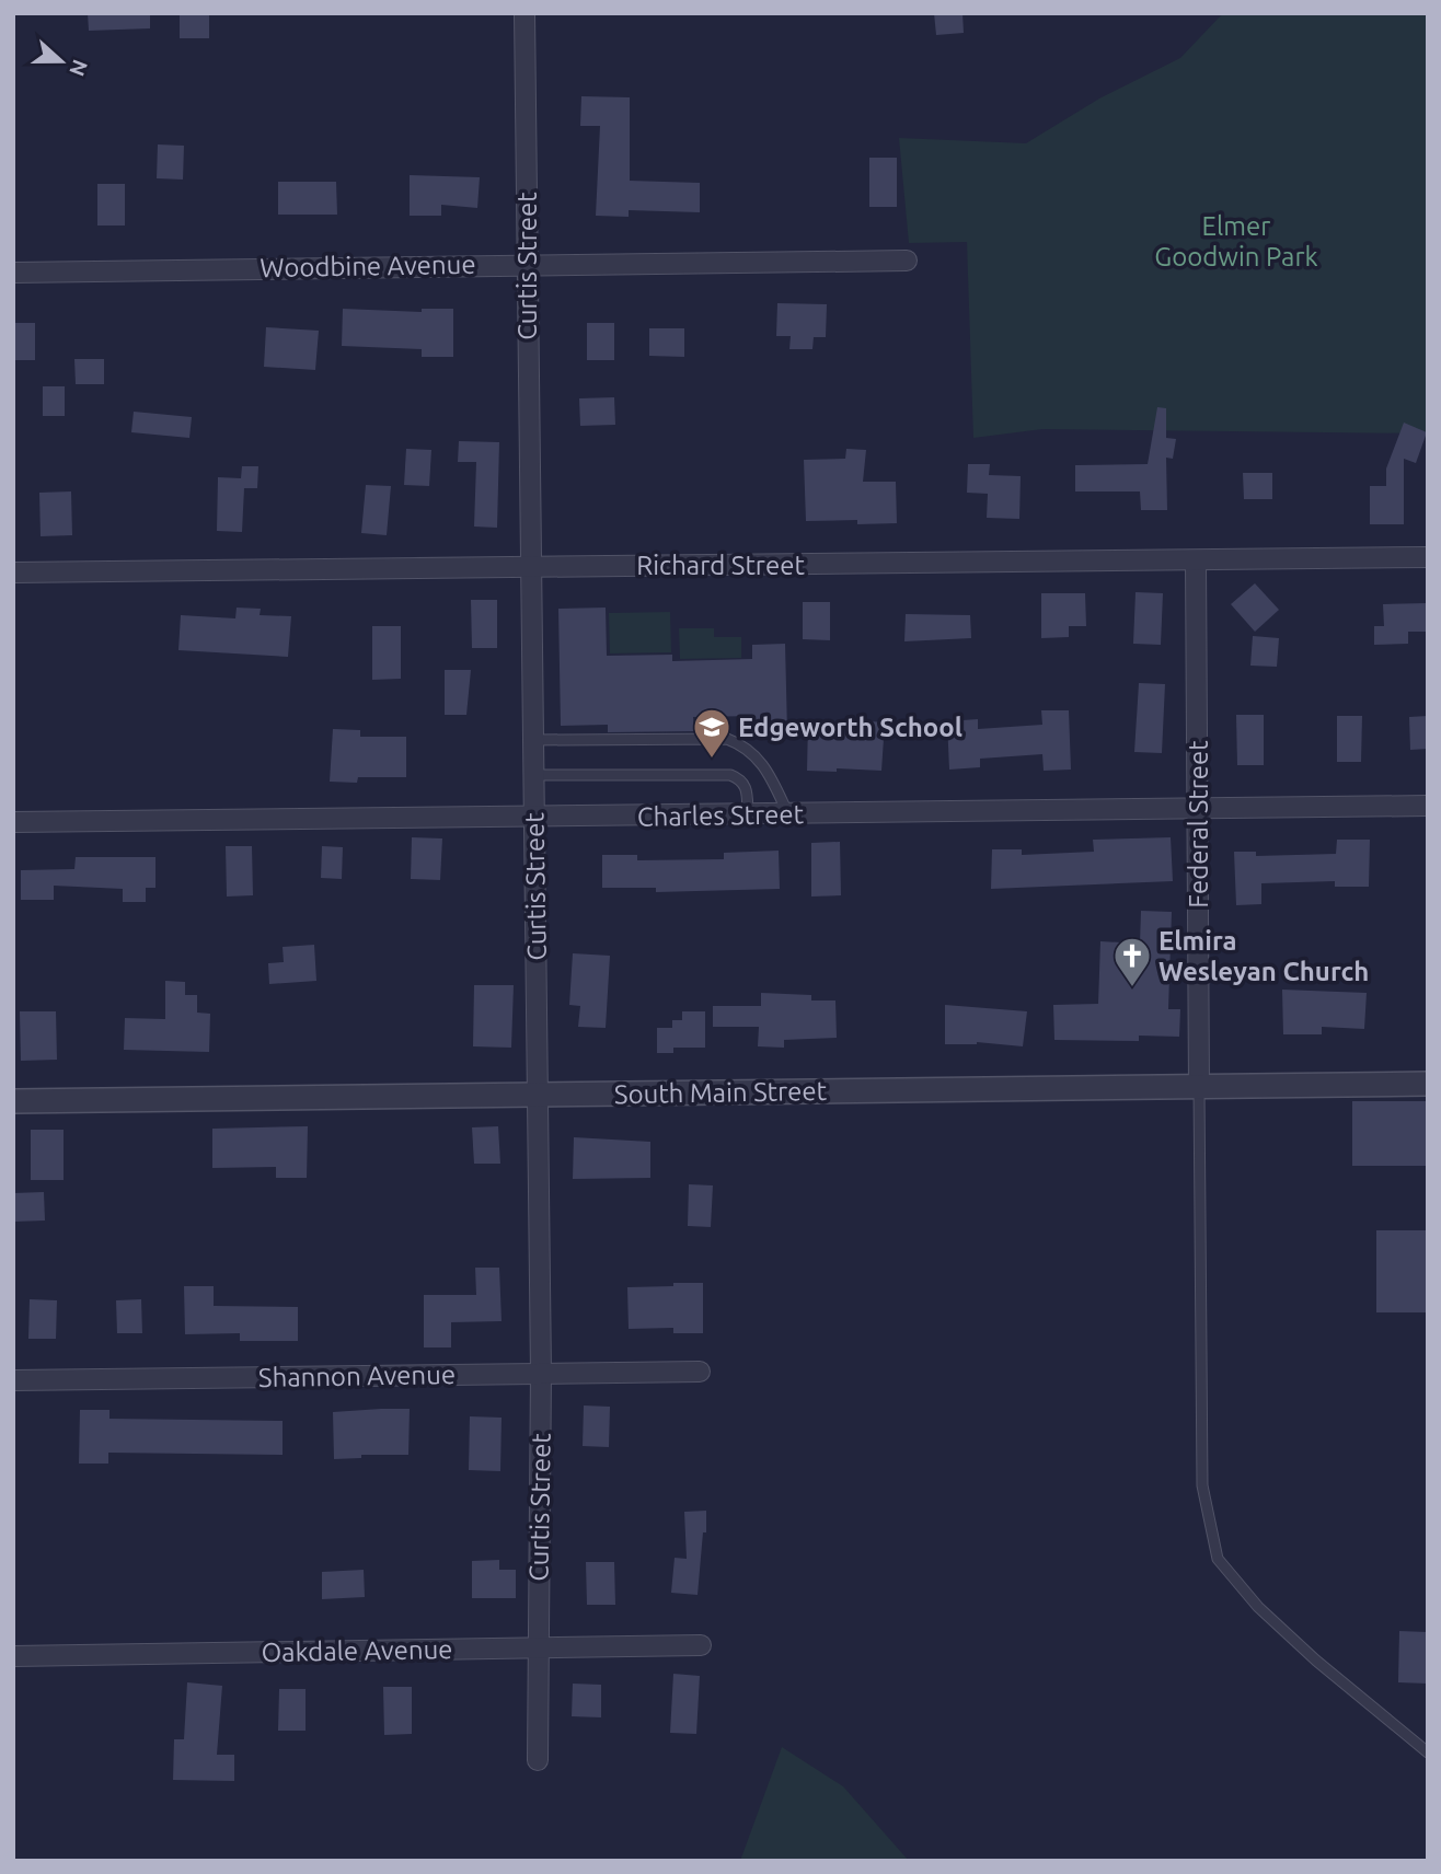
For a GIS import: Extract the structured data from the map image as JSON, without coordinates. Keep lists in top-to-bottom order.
{
  "streets": {
    "street": [
      "Woodbine Avenue",
      "Curtis Street",
      "Richard Street",
      "Charles Street",
      "Federal Street",
      "South Main Street",
      "Shannon Avenue",
      "Oakdale Avenue"
    ]
  },
  "crossings": [
    ["Woodbine Avenue", "Curtis Street"],
    ["Curtis Street", "Richard Street"],
    ["Curtis Street", "Charles Street"],
    ["Curtis Street", "South Main Street"],
    ["Curtis Street", "Shannon Avenue"],
    ["Curtis Street", "Oakdale Avenue"],
    ["Richard Street", "Federal Street"],
    ["Charles Street", "Federal Street"],
    ["Federal Street", "South Main Street"]
  ],
  "parks": ["Elmer Goodwin Park"],
  "places": {
    "school or university": ["Edgeworth School"],
    "church": ["Elmira Wesleyan Church"]
  },
  "north": "right"
}
